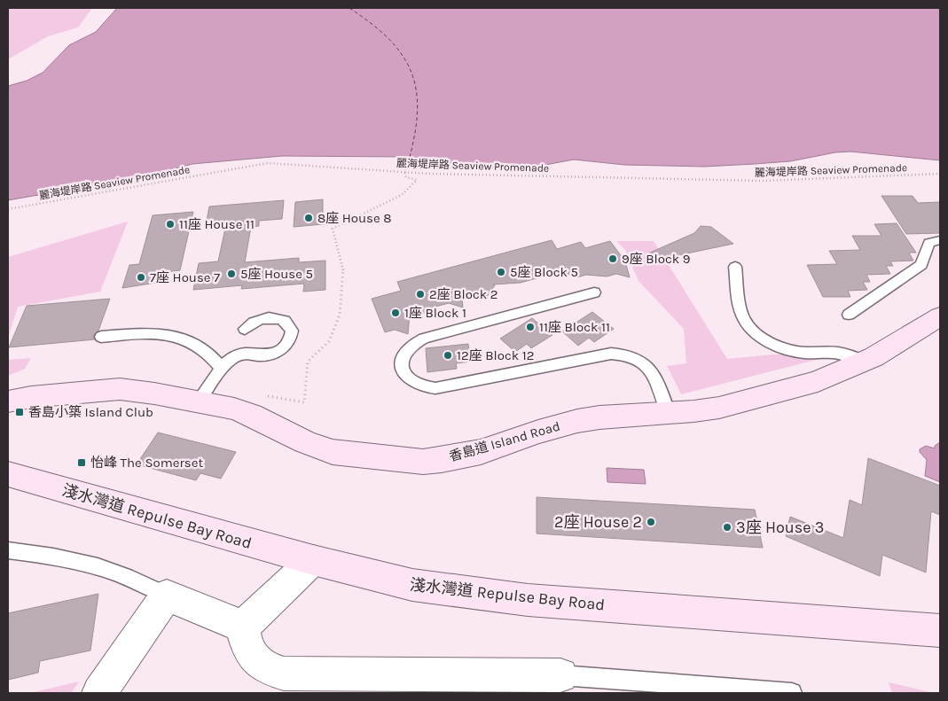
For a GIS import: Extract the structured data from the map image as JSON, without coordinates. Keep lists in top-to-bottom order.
{
  "streets": {
    "main road": ["香島道 Island Road", "淺水灣道 Repulse Bay Road"],
    "path": ["麗海堤岸路 Seaview Promenade"]
  },
  "places": {
    "other": [
      "8座 House 8",
      "11座 House 11",
      "9座 Block 9",
      "5座 Block 5",
      "5座 House 5",
      "7座 House 7",
      "2座 Block 2",
      "1座 Block 1",
      "11座 Block 11",
      "12座 Block 12",
      "2座 House 2",
      "3座 House 3"
    ],
    "transit": ["香島小築 Island Club", "怡峰 The Somerset"]
  }
}
